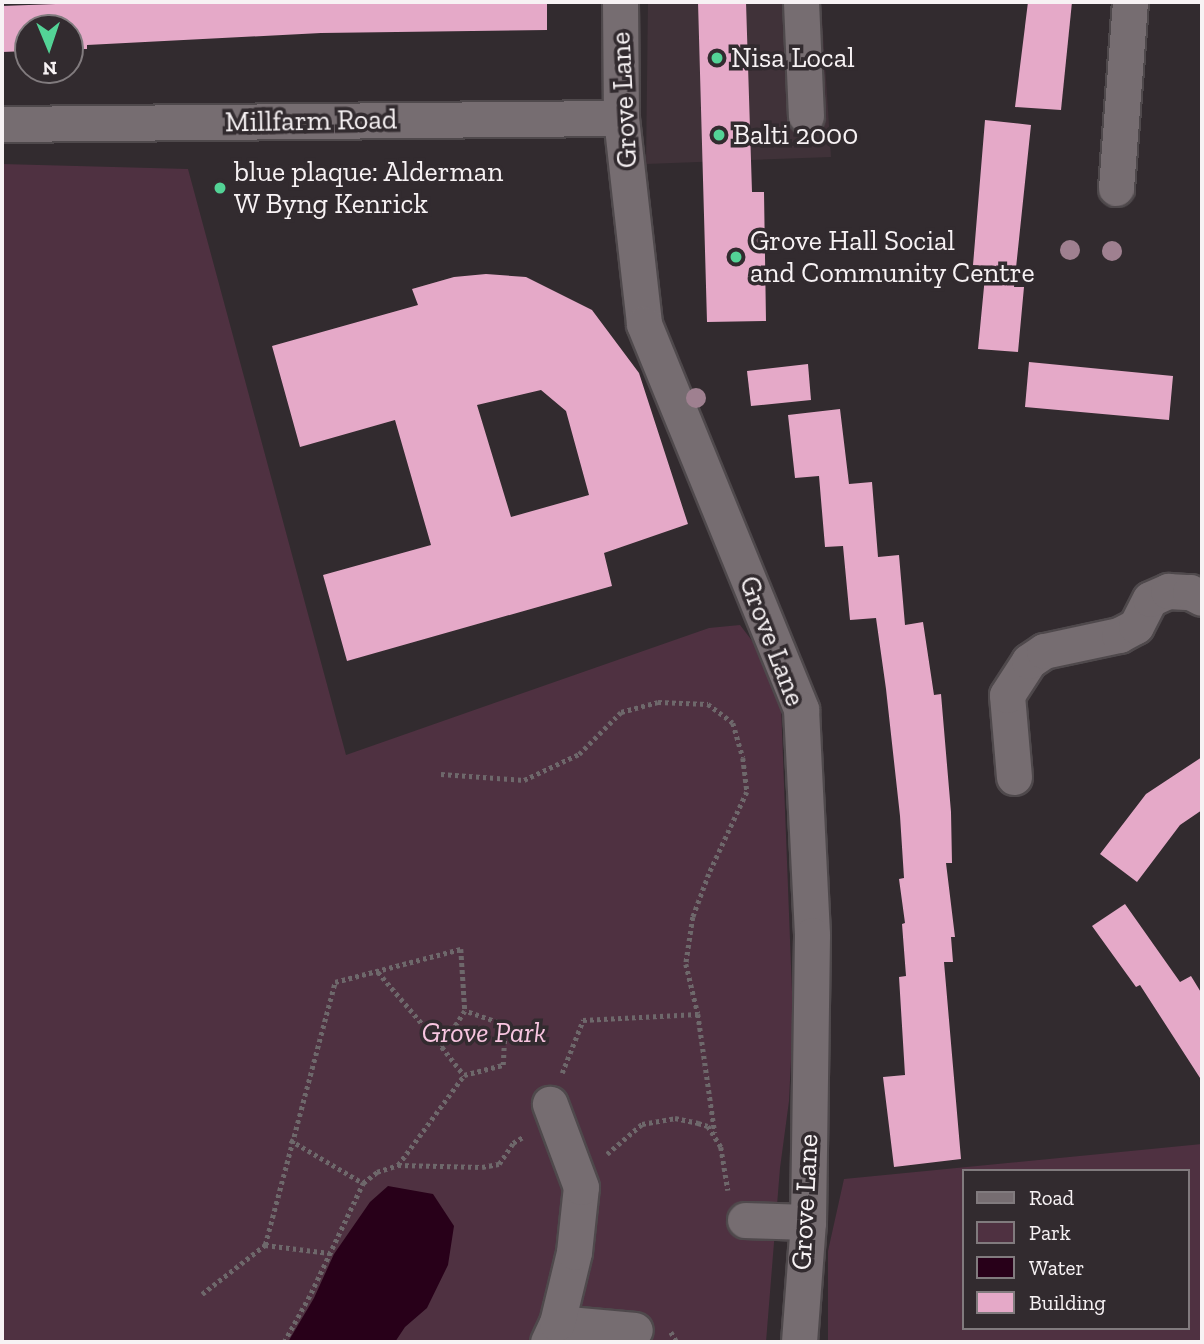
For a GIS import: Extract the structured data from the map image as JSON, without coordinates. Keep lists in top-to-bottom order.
{
  "streets": {
    "street": ["Grove Lane", "Millfarm Road"]
  },
  "crossings": [
    ["Grove Lane", "Millfarm Road"]
  ],
  "parks": ["Grove Park"],
  "places": [
    "Nisa Local",
    "Balti 2000",
    "blue plaque: Alderman W Byng Kenrick",
    "Grove Hall Social and Community Centre"
  ],
  "legend": [
    "Road",
    "Park",
    "Water",
    "Building"
  ],
  "north": "bottom"
}
